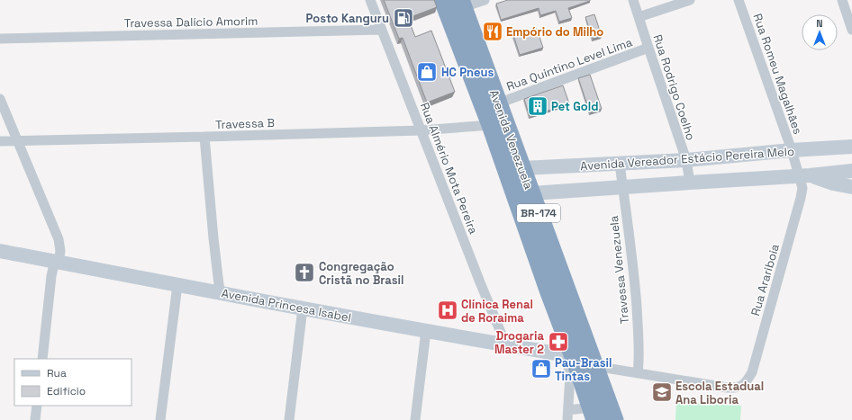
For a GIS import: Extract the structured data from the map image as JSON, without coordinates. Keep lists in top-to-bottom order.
{
  "streets": {
    "highway": ["Avenida Venezuela", "BR-174"],
    "street": [
      "Travessa Dalício Amorim",
      "Rua Quintino Level Lima",
      "Rua Romeu Magalhães",
      "Rua Rodrigo Coelho",
      "Travessa B",
      "Avenida Vereador Estácio Pereira Melo",
      "Rua Almério Mota Pereira",
      "Travessa Venezuela",
      "Rua Arariboia",
      "Avenida Princesa Isabel"
    ]
  },
  "crossings": [
    ["Travessa Dalício Amorim", "Rua Almério Mota Pereira"],
    ["Rua Quintino Level Lima", "Rua Rodrigo Coelho"],
    ["Rua Quintino Level Lima", "Avenida Venezuela"],
    ["Rua Romeu Magalhães", "Avenida Vereador Estácio Pereira Melo"],
    ["Rua Romeu Magalhães", "Rua Arariboia"],
    ["Rua Rodrigo Coelho", "Avenida Vereador Estácio Pereira Melo"],
    ["Travessa B", "Avenida Venezuela"],
    ["Travessa B", "Rua Almério Mota Pereira"],
    ["Avenida Venezuela", "Avenida Vereador Estácio Pereira Melo"],
    ["Avenida Venezuela", "Avenida Princesa Isabel"],
    ["Avenida Vereador Estácio Pereira Melo", "Travessa Venezuela"],
    ["Avenida Vereador Estácio Pereira Melo", "Rua Arariboia"],
    ["Rua Almério Mota Pereira", "Avenida Princesa Isabel"],
    ["Travessa Venezuela", "Rua Arariboia"]
  ],
  "places": {
    "fuel station": ["Posto Kanguru"],
    "restaurant": ["Empório do Milho"],
    "shop": ["HC Pneus", "Pau-Brasil Tintas"],
    "building": ["Pet Gold"],
    "church": ["Congregação Cristã no Brasil"],
    "hospital": ["Clínica Renal de Roraima"],
    "pharmacy": ["Drogaria Master 2"],
    "school or university": ["Escola Estadual Ana Liboria"]
  },
  "legend": ["Rua", "Edifício"],
  "north": "top"
}
